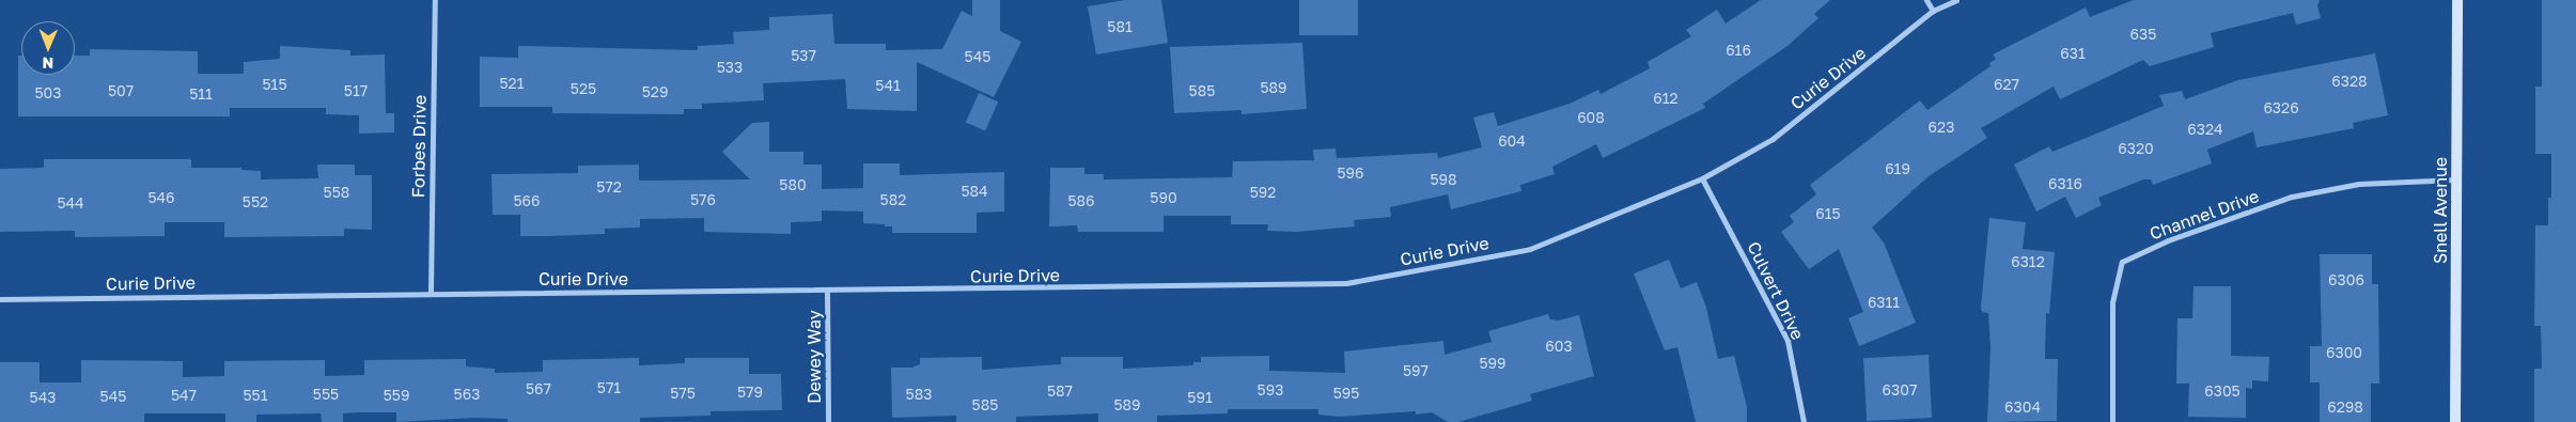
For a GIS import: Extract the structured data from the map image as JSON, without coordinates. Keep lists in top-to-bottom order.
{
  "streets": {
    "street": [
      "Curie Drive",
      "Forbes Drive",
      "Snell Avenue",
      "Channel Drive",
      "Culvert Drive",
      "Dewey Way"
    ]
  },
  "crossings": [
    ["Curie Drive", "Forbes Drive"],
    ["Curie Drive", "Culvert Drive"],
    ["Curie Drive", "Dewey Way"],
    ["Snell Avenue", "Channel Drive"]
  ],
  "house_numbers": [
    "581",
    "635",
    "616",
    "631",
    "537",
    "545",
    "533",
    "6328",
    "521",
    "515",
    "627",
    "541",
    "589",
    "525",
    "507",
    "517",
    "585",
    "529",
    "503",
    "511",
    "612",
    "6326",
    "608",
    "623",
    "6324",
    "604",
    "6320",
    "619",
    "596",
    "598",
    "6316",
    "580",
    "572",
    "584",
    "558",
    "592",
    "546",
    "590",
    "576",
    "582",
    "566",
    "586",
    "552",
    "544",
    "615",
    "6312",
    "6306",
    "6311",
    "603",
    "6300",
    "599",
    "597",
    "571",
    "567",
    "593",
    "6307",
    "587",
    "6305",
    "579",
    "575",
    "595",
    "555",
    "563",
    "583",
    "547",
    "551",
    "559",
    "545",
    "543",
    "591",
    "585",
    "589",
    "6304",
    "6298"
  ],
  "north": "bottom"
}
